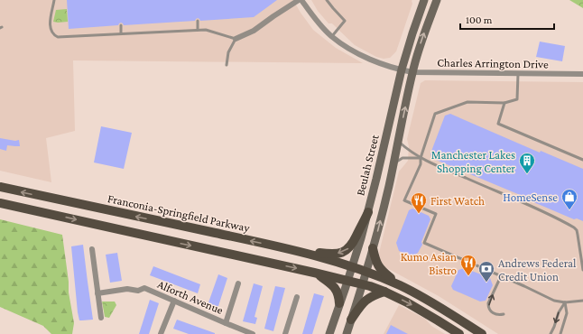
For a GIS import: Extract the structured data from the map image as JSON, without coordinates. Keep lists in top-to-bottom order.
{
  "streets": {
    "main road": ["Beulah Street", "Franconia-Springfield Parkway"],
    "street": ["Charles Arrington Drive", "Alforth Avenue"]
  },
  "crossings": [
    ["Charles Arrington Drive", "Beulah Street"],
    ["Beulah Street", "Franconia-Springfield Parkway"]
  ],
  "places": {
    "building": ["Manchester Lakes Shopping Center"],
    "shop": ["HomeSense"],
    "restaurant": ["First Watch", "Kumo Asian Bistro"],
    "bank": ["Andrews Federal Credit Union"]
  },
  "scale_bar": "100 m"
}
